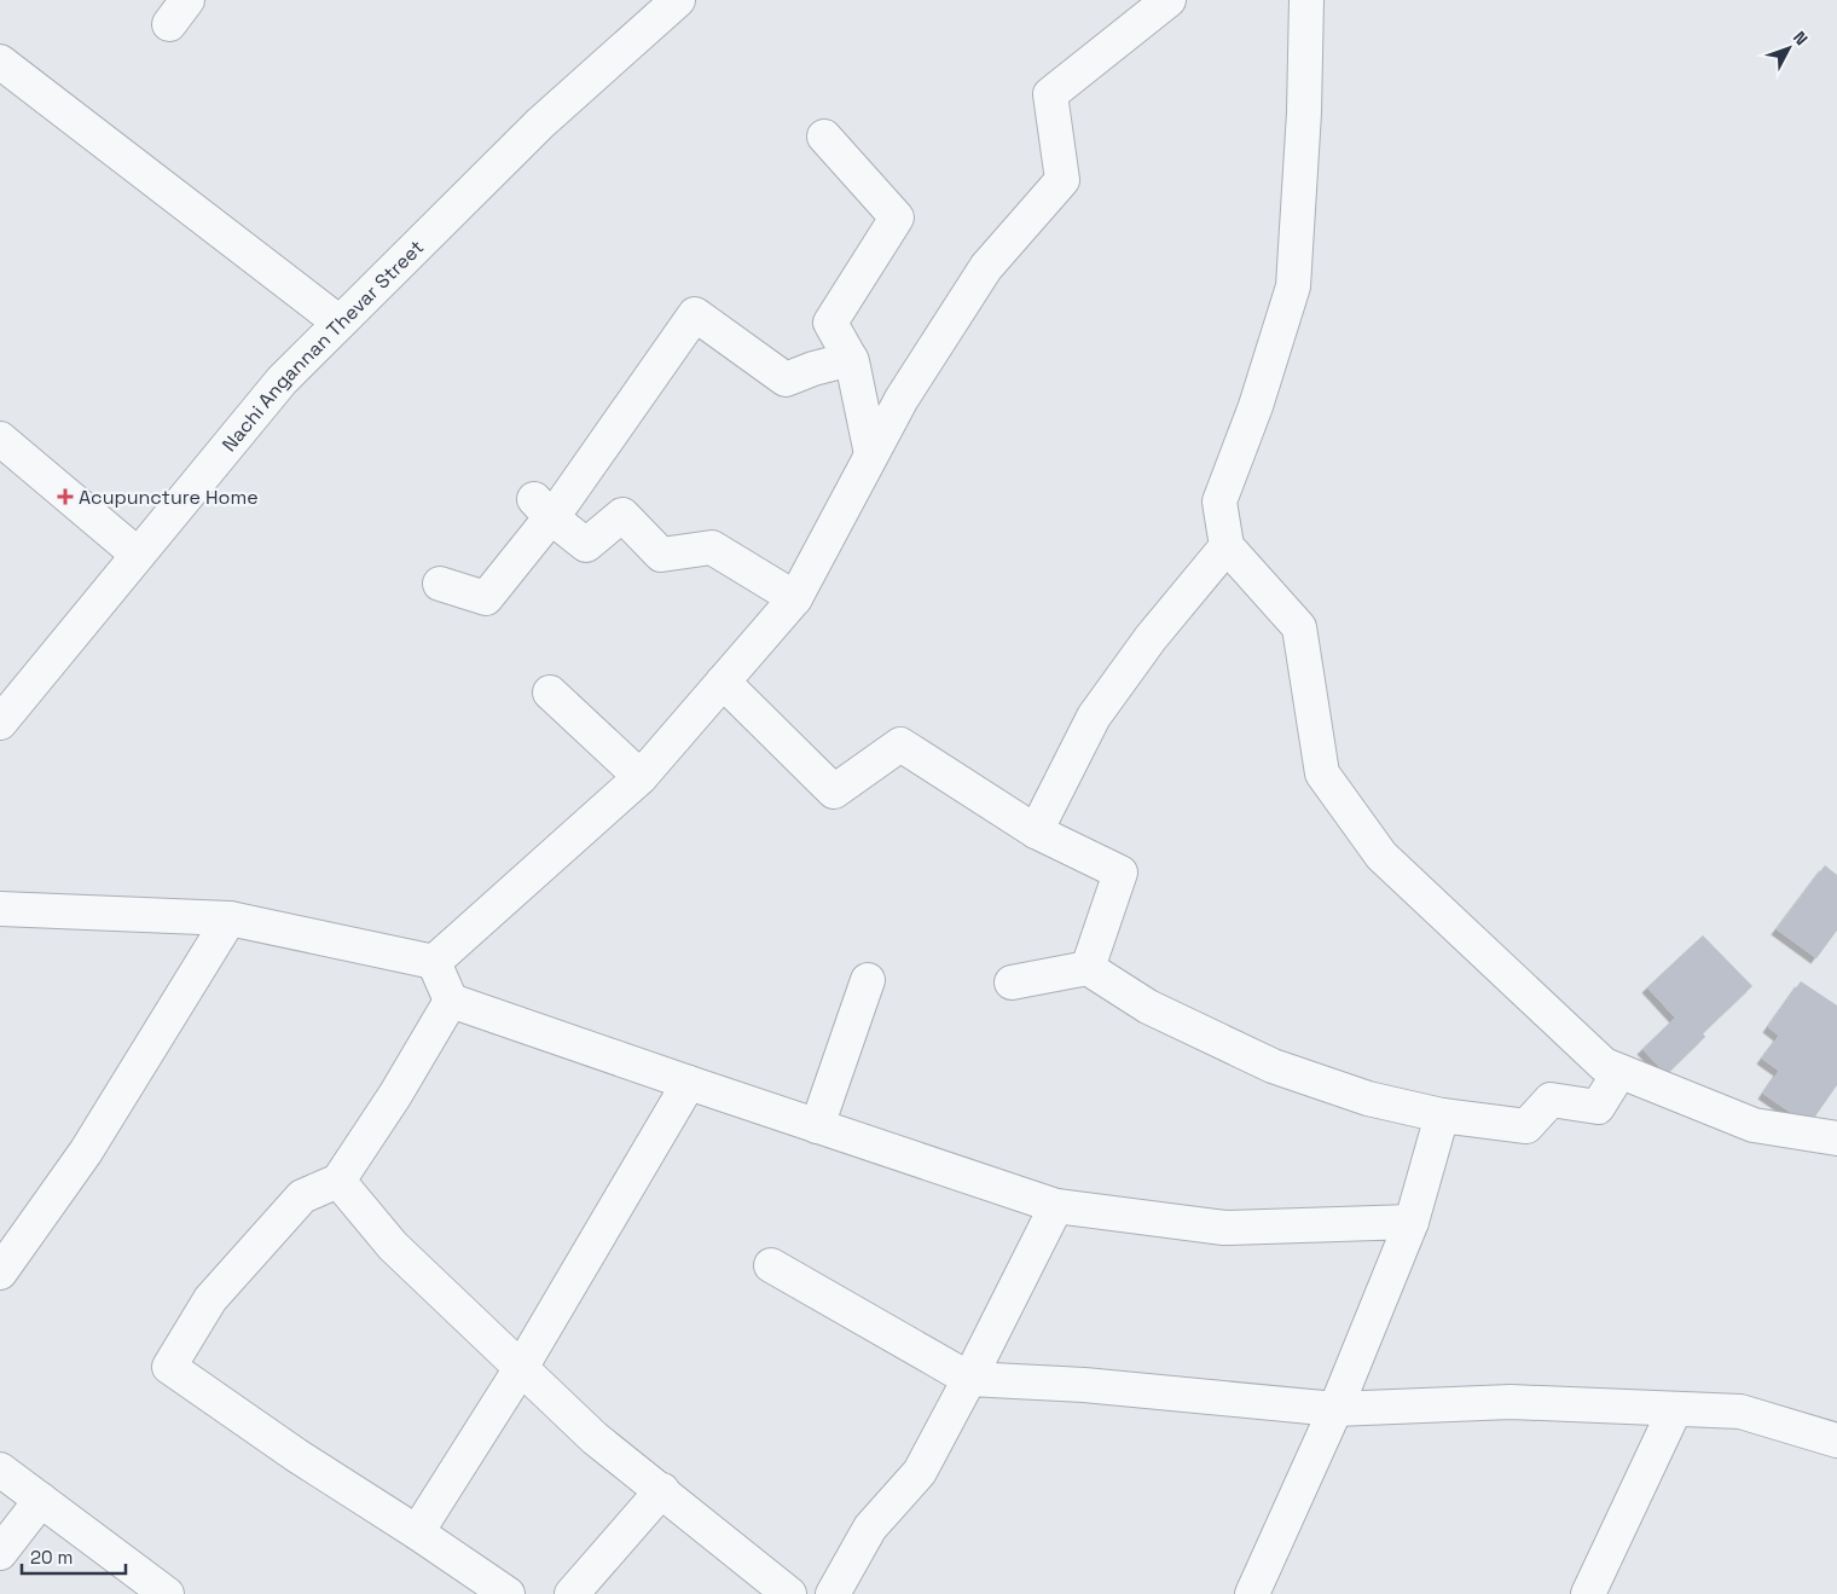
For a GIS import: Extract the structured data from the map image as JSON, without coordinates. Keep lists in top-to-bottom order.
{
  "streets": {
    "street": ["Nachi Angannan Thevar Street"]
  },
  "places": {
    "health": ["Acupuncture Home"]
  },
  "scale_bar": "20 m",
  "north": "top right"
}
